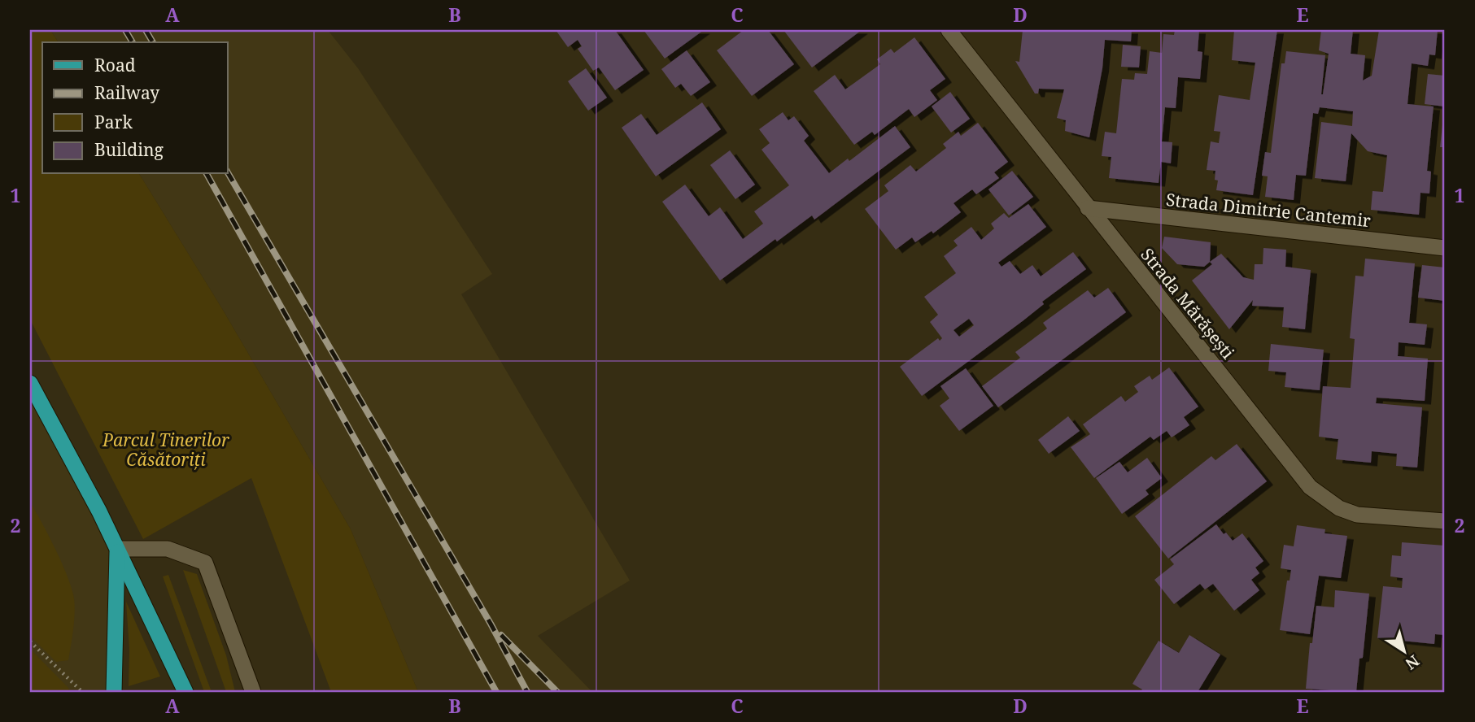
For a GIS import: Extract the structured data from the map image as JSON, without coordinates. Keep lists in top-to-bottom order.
{
  "streets": {
    "street": ["Strada Dimitrie Cantemir", "Strada Mărășești"]
  },
  "crossings": [
    ["Strada Dimitrie Cantemir", "Strada Mărășești"]
  ],
  "parks": ["Parcul Tinerilor Căsătoriți"],
  "legend": [
    "Road",
    "Railway",
    "Park",
    "Building"
  ],
  "north": "bottom right",
  "grid": {
    "columns": [
      "A",
      "B",
      "C",
      "D",
      "E"
    ],
    "rows": ["1", "2"]
  }
}
